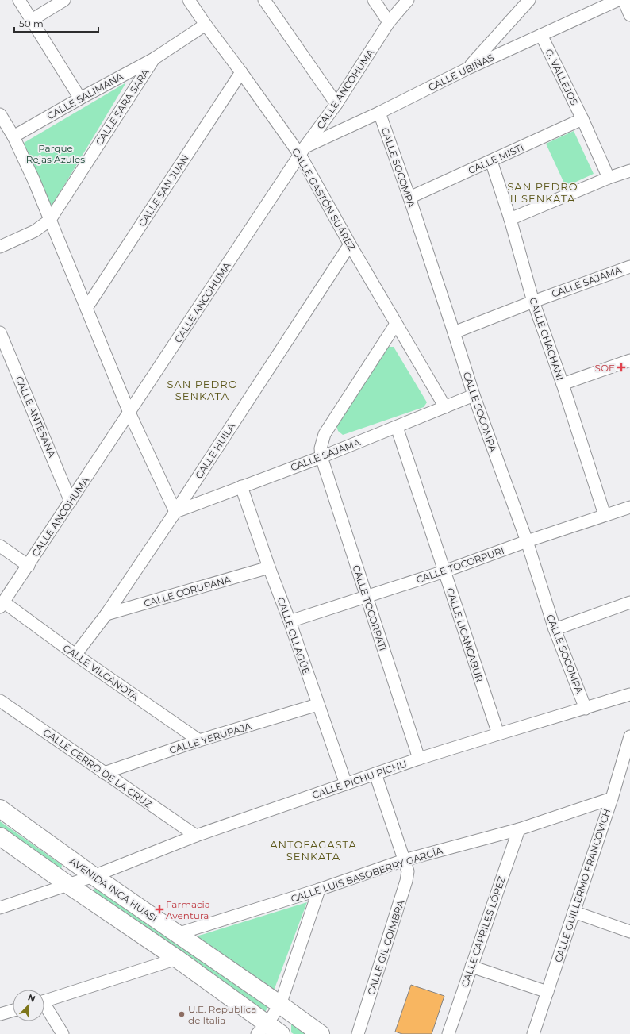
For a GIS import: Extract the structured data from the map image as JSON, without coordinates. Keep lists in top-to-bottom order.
{
  "streets": {
    "street": [
      "CALLE UBIÑAS",
      "G. VALLEJOS",
      "CALLE ANCOHUMA",
      "CALLE SALIMANA",
      "CALLE SARA SARA",
      "CALLE MISTI",
      "CALLE SOCOMPA",
      "CALLE SAN JUAN",
      "CALLE GASTÓN SUÁREZ",
      "CALLE SAJAMA",
      "CALLE CHACHANI",
      "CALLE ANTESANA",
      "CALLE HUILA",
      "CALLE TOCORPURI",
      "CALLE CORUPANA",
      "CALLE TOCORPATI",
      "CALLE LICANCABUR",
      "CALLE OLLAGÜE",
      "CALLE VILCANOTA",
      "CALLE YERUPAJA",
      "CALLE CERRO DE LA CRUZ",
      "CALLE PICHU PICHU",
      "CALLE LUIS BASOBERRY GARCÍA",
      "CALLE GUILLERMO FRANCOVICH",
      "AVENIDA INCA HUASI",
      "CALLE CAPRILES LÓPEZ",
      "CALLE GIL COIMBRA"
    ]
  },
  "crossings": [
    ["CALLE UBIÑAS", "G. VALLEJOS"],
    ["CALLE UBIÑAS", "CALLE ANCOHUMA"],
    ["CALLE UBIÑAS", "CALLE SOCOMPA"],
    ["CALLE UBIÑAS", "CALLE GASTÓN SUÁREZ"],
    ["G. VALLEJOS", "CALLE MISTI"],
    ["CALLE ANCOHUMA", "CALLE GASTÓN SUÁREZ"],
    ["CALLE ANCOHUMA", "CALLE ANTESANA"],
    ["CALLE ANCOHUMA", "CALLE VILCANOTA"],
    ["CALLE SALIMANA", "CALLE SARA SARA"],
    ["CALLE SALIMANA", "CALLE GASTÓN SUÁREZ"],
    ["CALLE MISTI", "CALLE SOCOMPA"],
    ["CALLE MISTI", "CALLE CHACHANI"],
    ["CALLE SOCOMPA", "CALLE SAJAMA"],
    ["CALLE SOCOMPA", "CALLE TOCORPURI"],
    ["CALLE SOCOMPA", "CALLE PICHU PICHU"],
    ["CALLE SAN JUAN", "CALLE GASTÓN SUÁREZ"],
    ["CALLE GASTÓN SUÁREZ", "CALLE SAJAMA"],
    ["CALLE GASTÓN SUÁREZ", "CALLE HUILA"],
    ["CALLE SAJAMA", "CALLE CHACHANI"],
    ["CALLE SAJAMA", "CALLE HUILA"],
    ["CALLE SAJAMA", "CALLE TOCORPATI"],
    ["CALLE SAJAMA", "CALLE LICANCABUR"],
    ["CALLE SAJAMA", "CALLE OLLAGÜE"],
    ["CALLE CHACHANI", "CALLE TOCORPURI"],
    ["CALLE HUILA", "CALLE CORUPANA"],
    ["CALLE HUILA", "CALLE VILCANOTA"],
    ["CALLE TOCORPURI", "CALLE TOCORPATI"],
    ["CALLE TOCORPURI", "CALLE LICANCABUR"],
    ["CALLE TOCORPURI", "CALLE OLLAGÜE"],
    ["CALLE CORUPANA", "CALLE OLLAGÜE"],
    ["CALLE TOCORPATI", "CALLE PICHU PICHU"],
    ["CALLE LICANCABUR", "CALLE PICHU PICHU"],
    ["CALLE OLLAGÜE", "CALLE YERUPAJA"],
    ["CALLE OLLAGÜE", "CALLE PICHU PICHU"],
    ["CALLE VILCANOTA", "CALLE YERUPAJA"],
    ["CALLE YERUPAJA", "CALLE CERRO DE LA CRUZ"],
    ["CALLE CERRO DE LA CRUZ", "CALLE PICHU PICHU"],
    ["CALLE PICHU PICHU", "AVENIDA INCA HUASI"],
    ["CALLE PICHU PICHU", "CALLE GIL COIMBRA"],
    ["CALLE LUIS BASOBERRY GARCÍA", "CALLE GUILLERMO FRANCOVICH"],
    ["CALLE LUIS BASOBERRY GARCÍA", "AVENIDA INCA HUASI"],
    ["CALLE LUIS BASOBERRY GARCÍA", "CALLE CAPRILES LÓPEZ"],
    ["CALLE LUIS BASOBERRY GARCÍA", "CALLE GIL COIMBRA"]
  ],
  "districts": ["SAN PEDRO II SENKATA", "SAN PEDRO SENKATA", "ANTOFAGASTA SENKATA"],
  "parks": ["Parque Rejas Azules"],
  "places": {
    "health": ["SOE", "Farmacia Aventura"],
    "other": ["U.E. Republica de Italia"]
  },
  "scale_bar": "50 m",
  "north": "top right"
}
